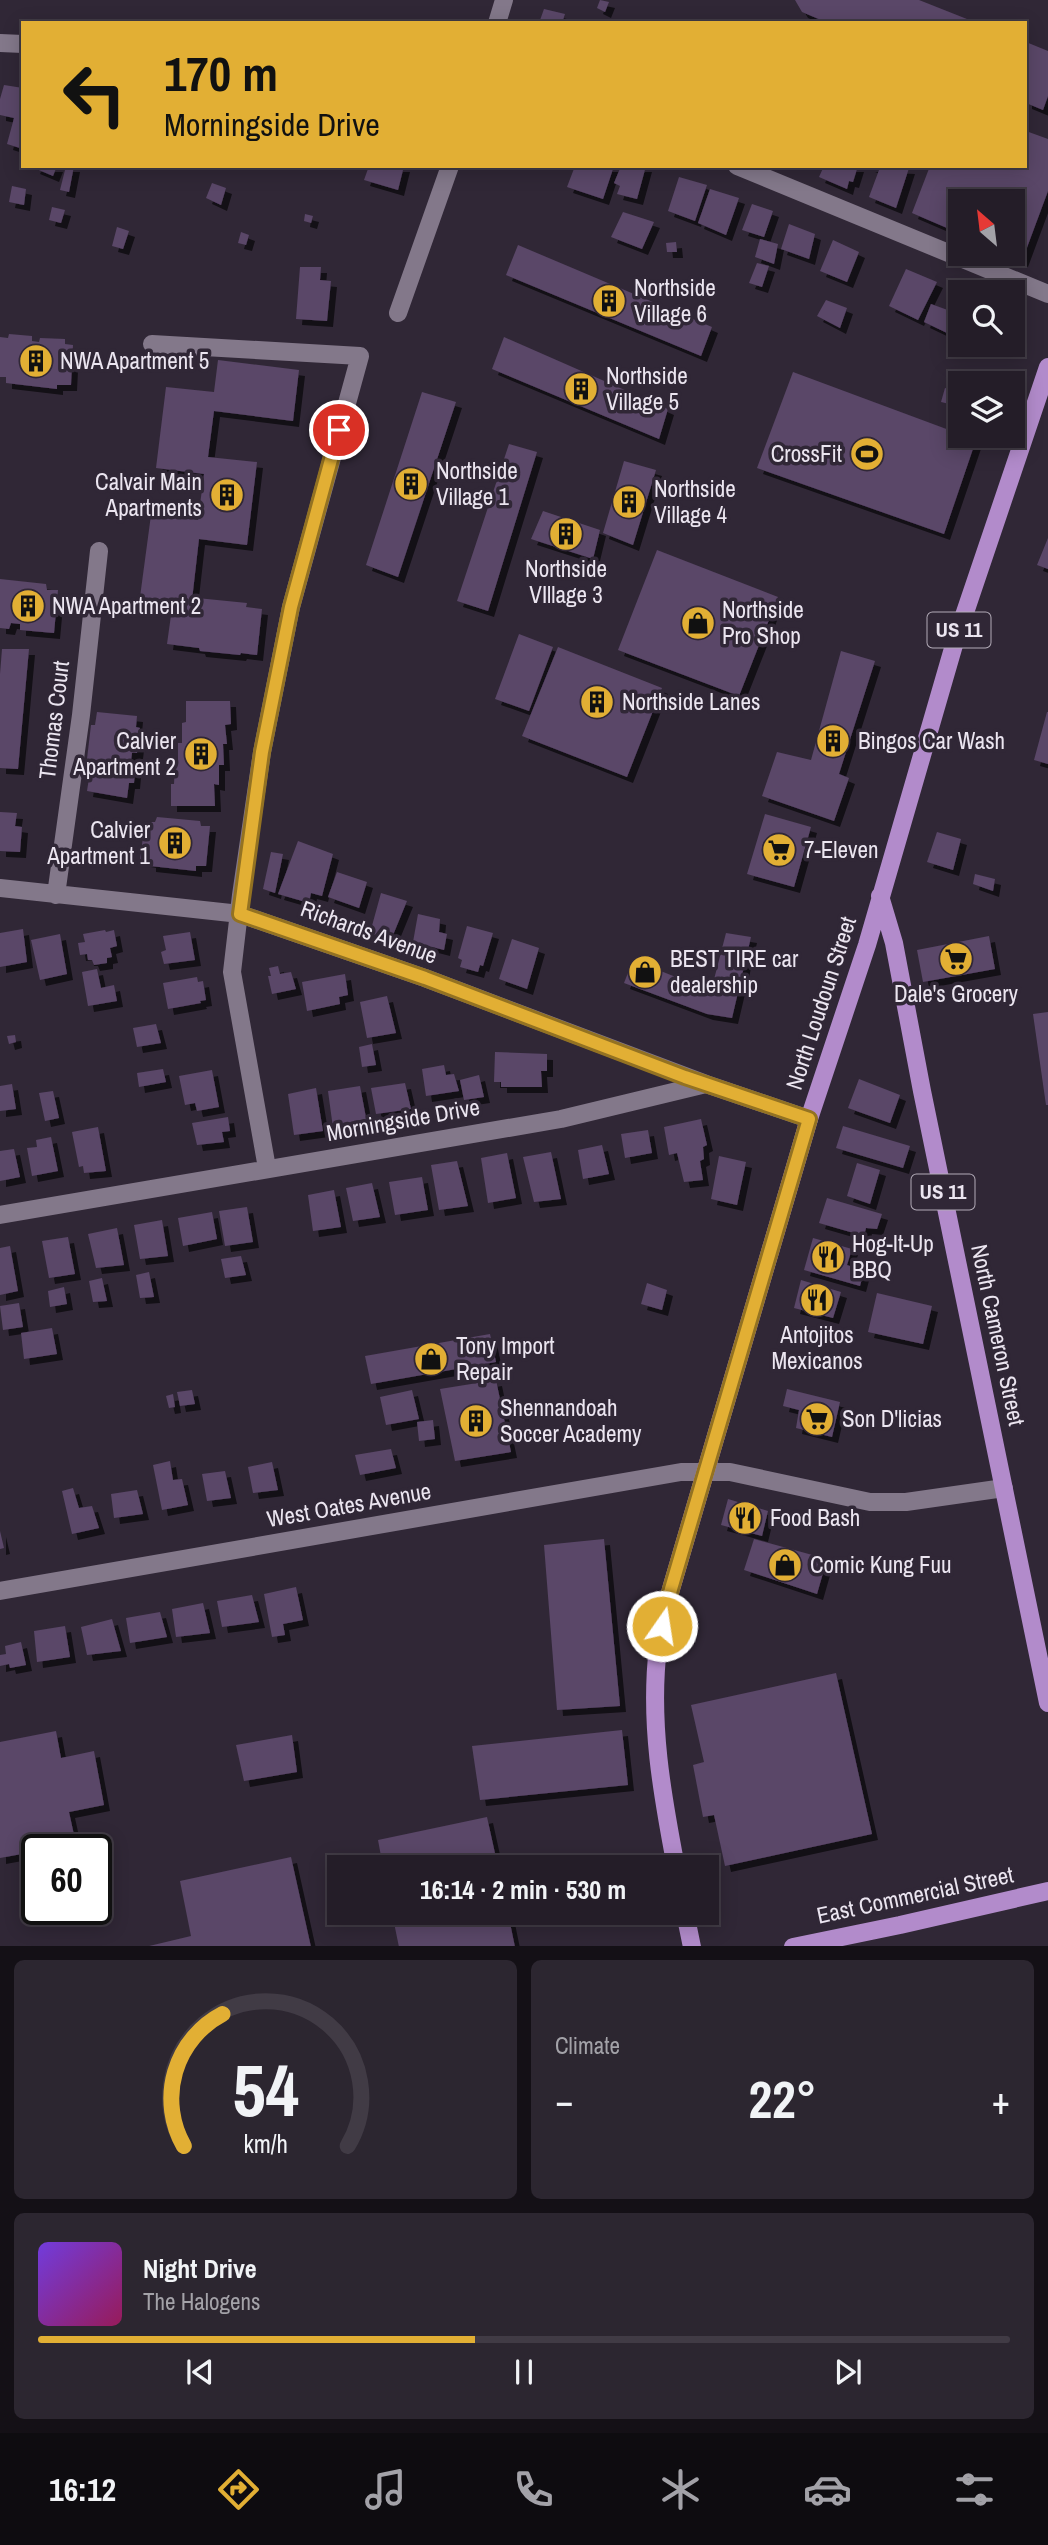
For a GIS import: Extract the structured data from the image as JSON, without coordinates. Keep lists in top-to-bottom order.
{
  "streets": {
    "main road": [
      "US 11",
      "North Loudoun Street",
      "North Cameron Street",
      "East Commercial Street"
    ],
    "street": [
      "Thomas Court",
      "Richards Avenue",
      "Morningside Drive",
      "West Oates Avenue"
    ]
  },
  "crossings": [
    ["Thomas Court", "Richards Avenue"],
    ["Richards Avenue", "Morningside Drive"],
    ["North Loudoun Street", "North Cameron Street"],
    ["North Loudoun Street", "West Oates Avenue"],
    ["North Cameron Street", "West Oates Avenue"]
  ],
  "places": {
    "building": [
      "Northside Village 6",
      "NWA Apartment 5",
      "Northside Village 5",
      "Northside Village 1",
      "Calvair Main Apartments",
      "Northside Village 4",
      "Northside VIllage 3",
      "NWA Apartment 2",
      "Northside Lanes",
      "Bingos Car Wash",
      "Calvier Apartment 2",
      "Calvier Apartment 1",
      "Shennandoah Soccer Academy"
    ],
    "sports": ["CrossFit"],
    "shop": [
      "Northside Pro Shop",
      "BEST TIRE car dealership",
      "Tony Import Repair",
      "Comic Kung Fuu"
    ],
    "supermarket": ["7-Eleven", "Dale's Grocery", "Son D'licias"],
    "restaurant": ["Hog-It-Up BBQ", "Antojitos Mexicanos", "Food Bash"]
  },
  "north": "top left",
  "page": {
    "turn": ["170 m", "Morningside Drive"],
    "limit": "60",
    "trip": "16:14 · 2 min · 530 m",
    "tile": "Climate",
    "heat": ["−", "22°", "+"],
    "song": ["Night Drive", "The Halogens"],
    "tabs": "16:12",
    "gauge": ["54", "km/h"]
  }
}
